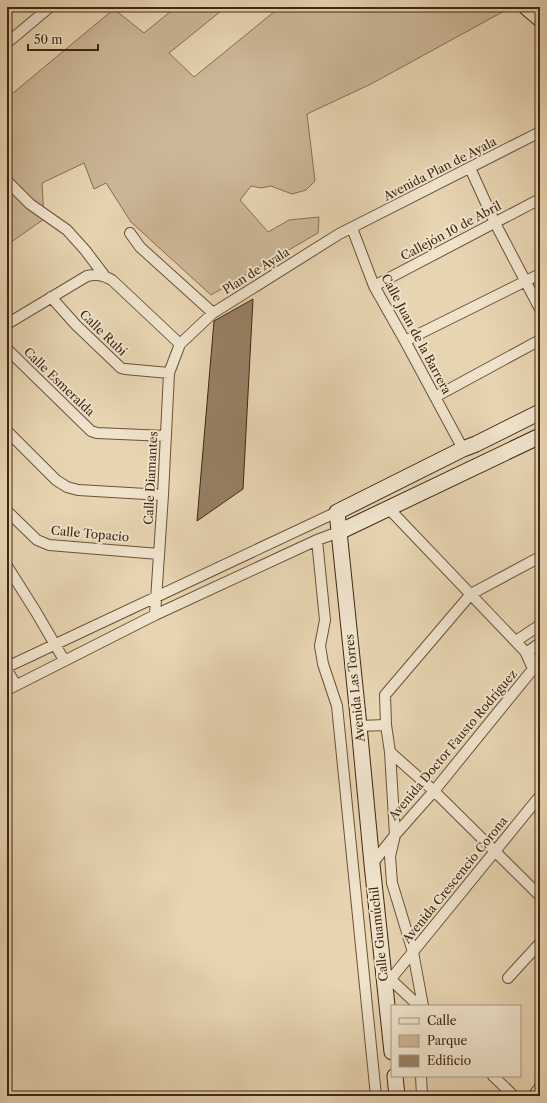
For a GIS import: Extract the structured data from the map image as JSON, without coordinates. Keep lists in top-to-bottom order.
{
  "streets": {
    "street": [
      "Avenida Plan de Ayala",
      "Callejón 10 de Abril",
      "Plan de Ayala",
      "Calle Rubí",
      "Calle Juan de la Barrera",
      "Calle Esmeralda",
      "Calle Diamantes",
      "Calle Topacio",
      "Avenida Las Torres",
      "Avenida Doctor Fausto Rodríguez",
      "Avenida Crescencio Corona",
      "Calle Guamúchil"
    ]
  },
  "crossings": [
    ["Avenida Plan de Ayala", "Plan de Ayala"],
    ["Avenida Plan de Ayala", "Calle Juan de la Barrera"],
    ["Callejón 10 de Abril", "Calle Juan de la Barrera"],
    ["Plan de Ayala", "Calle Juan de la Barrera"],
    ["Plan de Ayala", "Calle Diamantes"],
    ["Calle Rubí", "Calle Diamantes"],
    ["Calle Esmeralda", "Calle Diamantes"],
    ["Calle Diamantes", "Calle Topacio"],
    ["Avenida Las Torres", "Avenida Doctor Fausto Rodríguez"],
    ["Avenida Las Torres", "Calle Guamúchil"],
    ["Avenida Doctor Fausto Rodríguez", "Calle Guamúchil"],
    ["Avenida Crescencio Corona", "Calle Guamúchil"]
  ],
  "legend": ["Calle", "Parque", "Edificio"],
  "scale_bar": "50 m"
}
